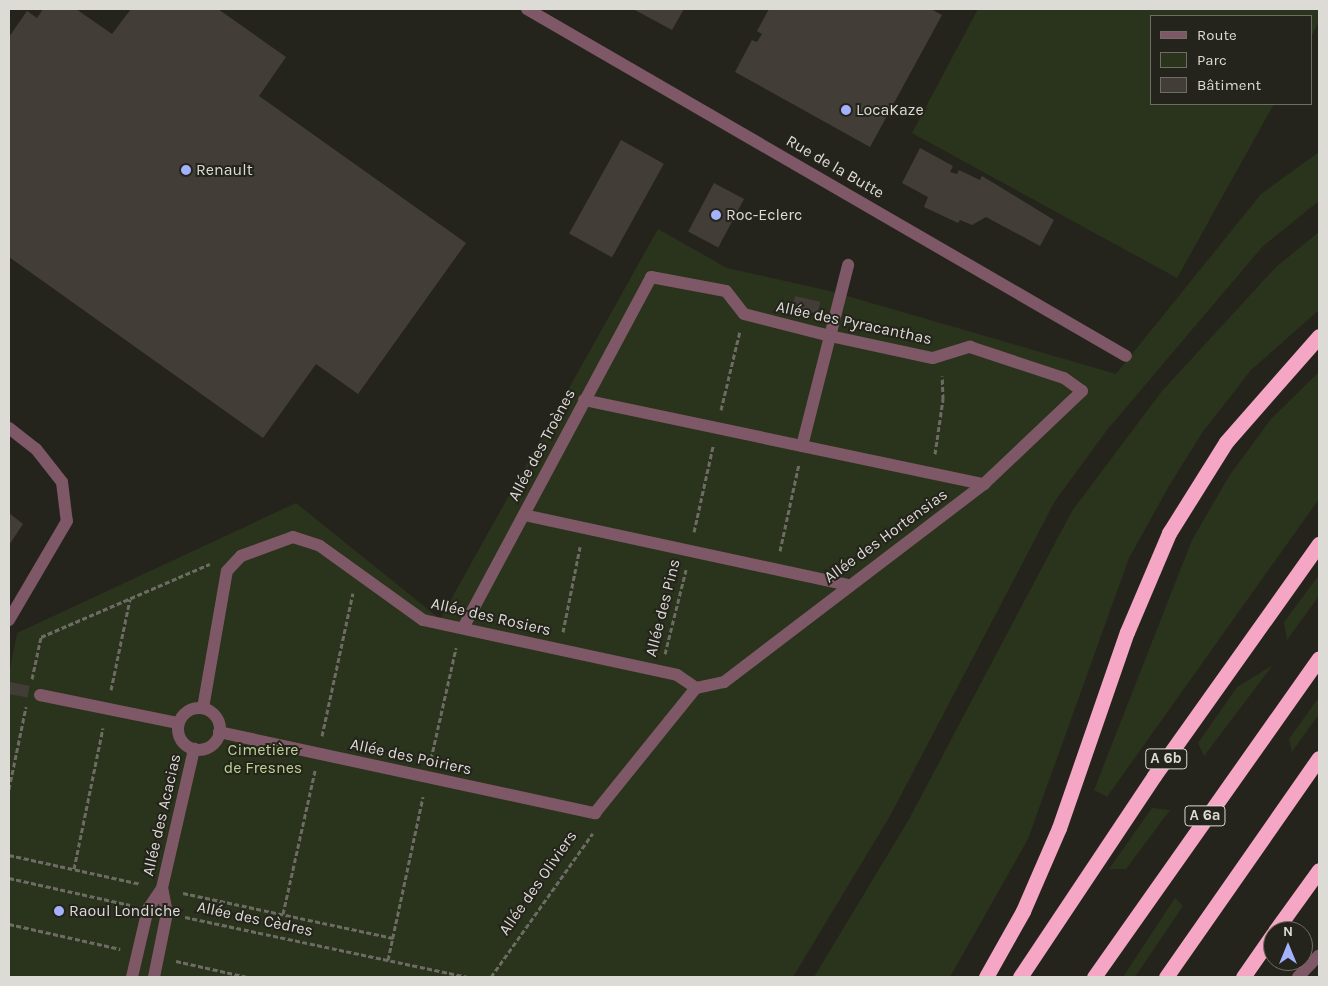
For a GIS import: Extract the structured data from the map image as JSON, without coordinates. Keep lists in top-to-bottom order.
{
  "streets": {
    "highway": ["A 6b", "A 6a"],
    "street": [
      "Rue de la Butte",
      "Allée des Pyracanthas",
      "Allée des Troènes",
      "Allée des Hortensias",
      "Allée des Rosiers",
      "Allée des Poiriers",
      "Allée des Acacias"
    ],
    "path": ["Allée des Pins", "Allée des Oliviers", "Allée des Cèdres"]
  },
  "crossings": [
    ["Allée des Pyracanthas", "Allée des Troènes"],
    ["Allée des Pyracanthas", "Allée des Hortensias"],
    ["Allée des Pyracanthas", "Allée des Pins"],
    ["Allée des Troènes", "Allée des Pins"],
    ["Allée des Troènes", "Allée des Rosiers"],
    ["Allée des Hortensias", "Allée des Rosiers"],
    ["Allée des Pins", "Allée des Rosiers"],
    ["Allée des Poiriers", "Allée des Acacias"],
    ["Allée des Poiriers", "Allée des Oliviers"],
    ["Allée des Acacias", "Allée des Cèdres"]
  ],
  "parks": ["Cimetière de Fresnes"],
  "places": [
    "LocaKaze",
    "Renault",
    "Roc-Eclerc",
    "Raoul Londiche"
  ],
  "legend": ["Route", "Parc", "Bâtiment"],
  "north": "top"
}
